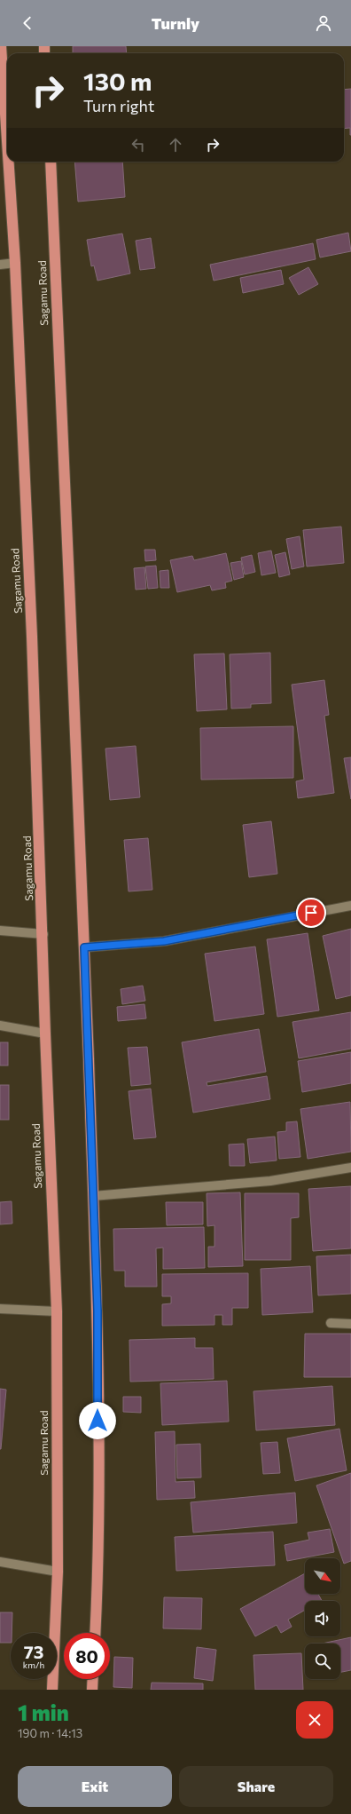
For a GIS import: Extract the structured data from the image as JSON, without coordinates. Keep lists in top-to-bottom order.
{
  "streets": {
    "highway": ["Sagamu Road"]
  },
  "north": "bottom right",
  "page": {
    "header": "Turnly",
    "turn": ["130 m", "Turn right"],
    "speed": "73 km/h",
    "limit": "80",
    "heading": ["1 min", "190 m · 14:13"],
    "buttons": ["Exit", "Share"]
  }
}
